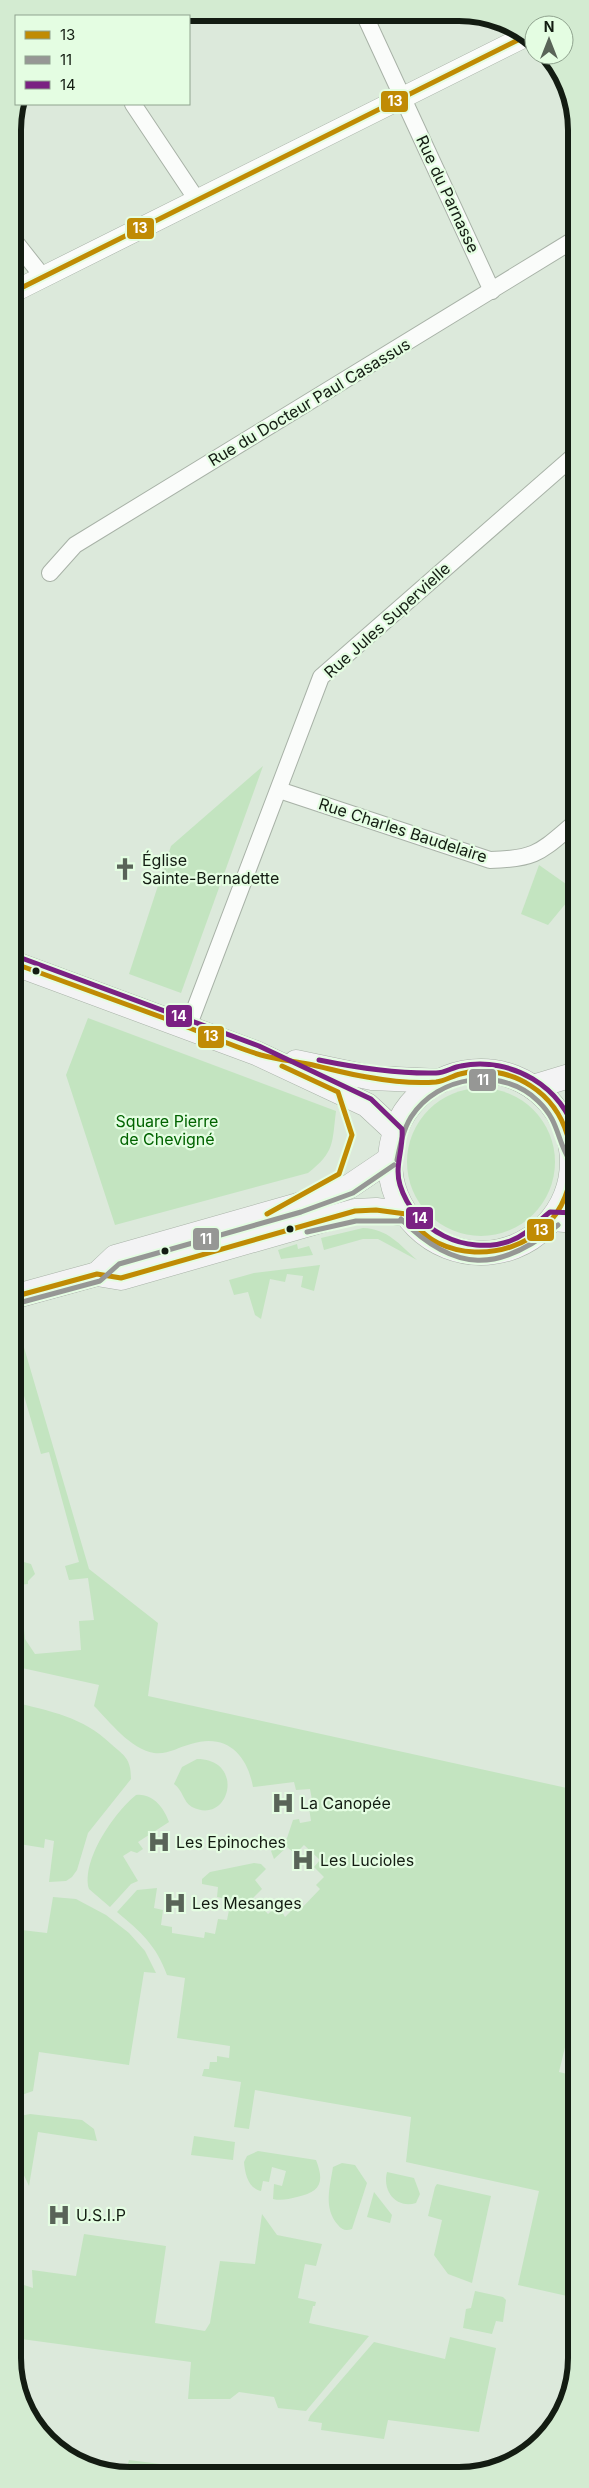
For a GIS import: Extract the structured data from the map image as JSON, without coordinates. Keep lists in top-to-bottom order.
{
  "streets": {
    "street": [
      "Rue du Parnasse",
      "Rue du Docteur Paul Casassus",
      "Rue Jules Supervielle",
      "Rue Charles Baudelaire"
    ]
  },
  "crossings": [
    ["Rue du Parnasse", "Rue du Docteur Paul Casassus"],
    ["Rue Jules Supervielle", "Rue Charles Baudelaire"]
  ],
  "parks": ["Square Pierre de Chevigné"],
  "places": {
    "church": ["Église Sainte-Bernadette"],
    "hospital": [
      "La Canopée",
      "Les Epinoches",
      "Les Lucioles",
      "Les Mesanges",
      "U.S.I.P"
    ]
  },
  "lines": ["transit line 13", "transit line 14", "transit line 11"],
  "legend": ["13", "11", "14"],
  "north": "top"
}
